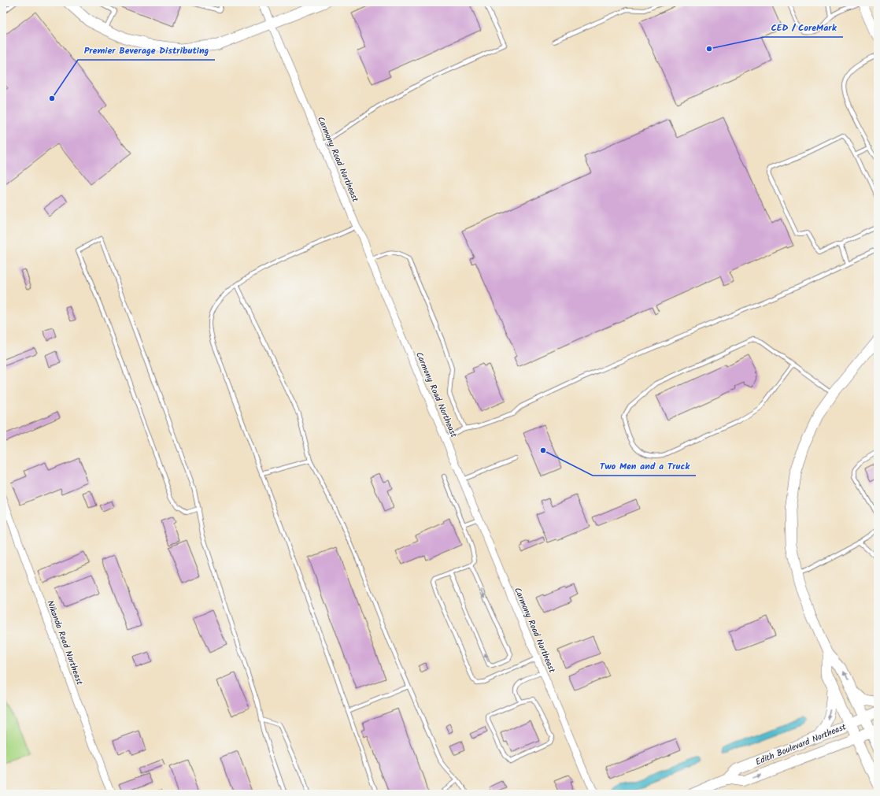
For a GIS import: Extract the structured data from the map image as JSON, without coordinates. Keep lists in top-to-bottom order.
{
  "streets": {
    "street": ["Carmony Road Northeast", "Nikanda Road Northeast", "Edith Boulevard Northeast"]
  },
  "places": ["CED / CoreMark", "Premier Beverage Distributing", "Two Men and a Truck"]
}
